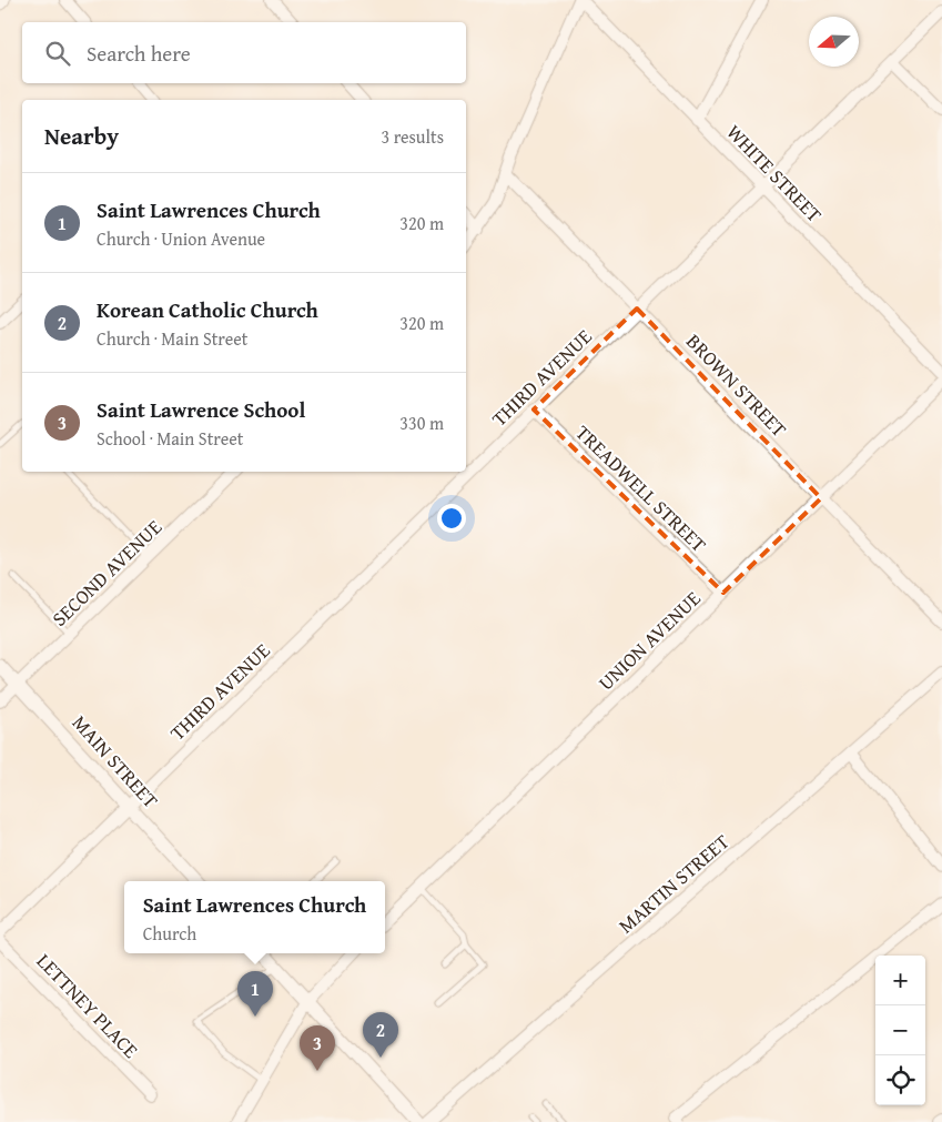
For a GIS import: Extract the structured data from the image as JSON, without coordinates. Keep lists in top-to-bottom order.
{
  "streets": {
    "street": [
      "WHITE STREET",
      "THIRD AVENUE",
      "BROWN STREET",
      "TREADWELL STREET",
      "SECOND AVENUE",
      "UNION AVENUE",
      "MAIN STREET",
      "MARTIN STREET",
      "LETTNEY PLACE"
    ]
  },
  "crossings": [
    ["WHITE STREET", "THIRD AVENUE"],
    ["THIRD AVENUE", "BROWN STREET"],
    ["THIRD AVENUE", "TREADWELL STREET"],
    ["THIRD AVENUE", "MAIN STREET"],
    ["BROWN STREET", "UNION AVENUE"],
    ["TREADWELL STREET", "UNION AVENUE"],
    ["SECOND AVENUE", "MAIN STREET"]
  ],
  "north": "left",
  "page": {
    "search": "Search here",
    "heading": ["Nearby", "3 results"],
    "list": [
      {
        "mark": "1",
        "name": "Saint Lawrences Church",
        "note": "Church · Union Avenue",
        "value": "320 m"
      },
      {
        "mark": "2",
        "name": "Korean Catholic Church",
        "note": "Church · Main Street",
        "value": "320 m"
      },
      {
        "mark": "3",
        "name": "Saint Lawrence School",
        "note": "School · Main Street",
        "value": "330 m"
      }
    ],
    "popup": ["Saint Lawrences Church", "Church"],
    "map_buttons": ["+", "−"],
    "pins": ["1", "2", "3"]
  }
}
